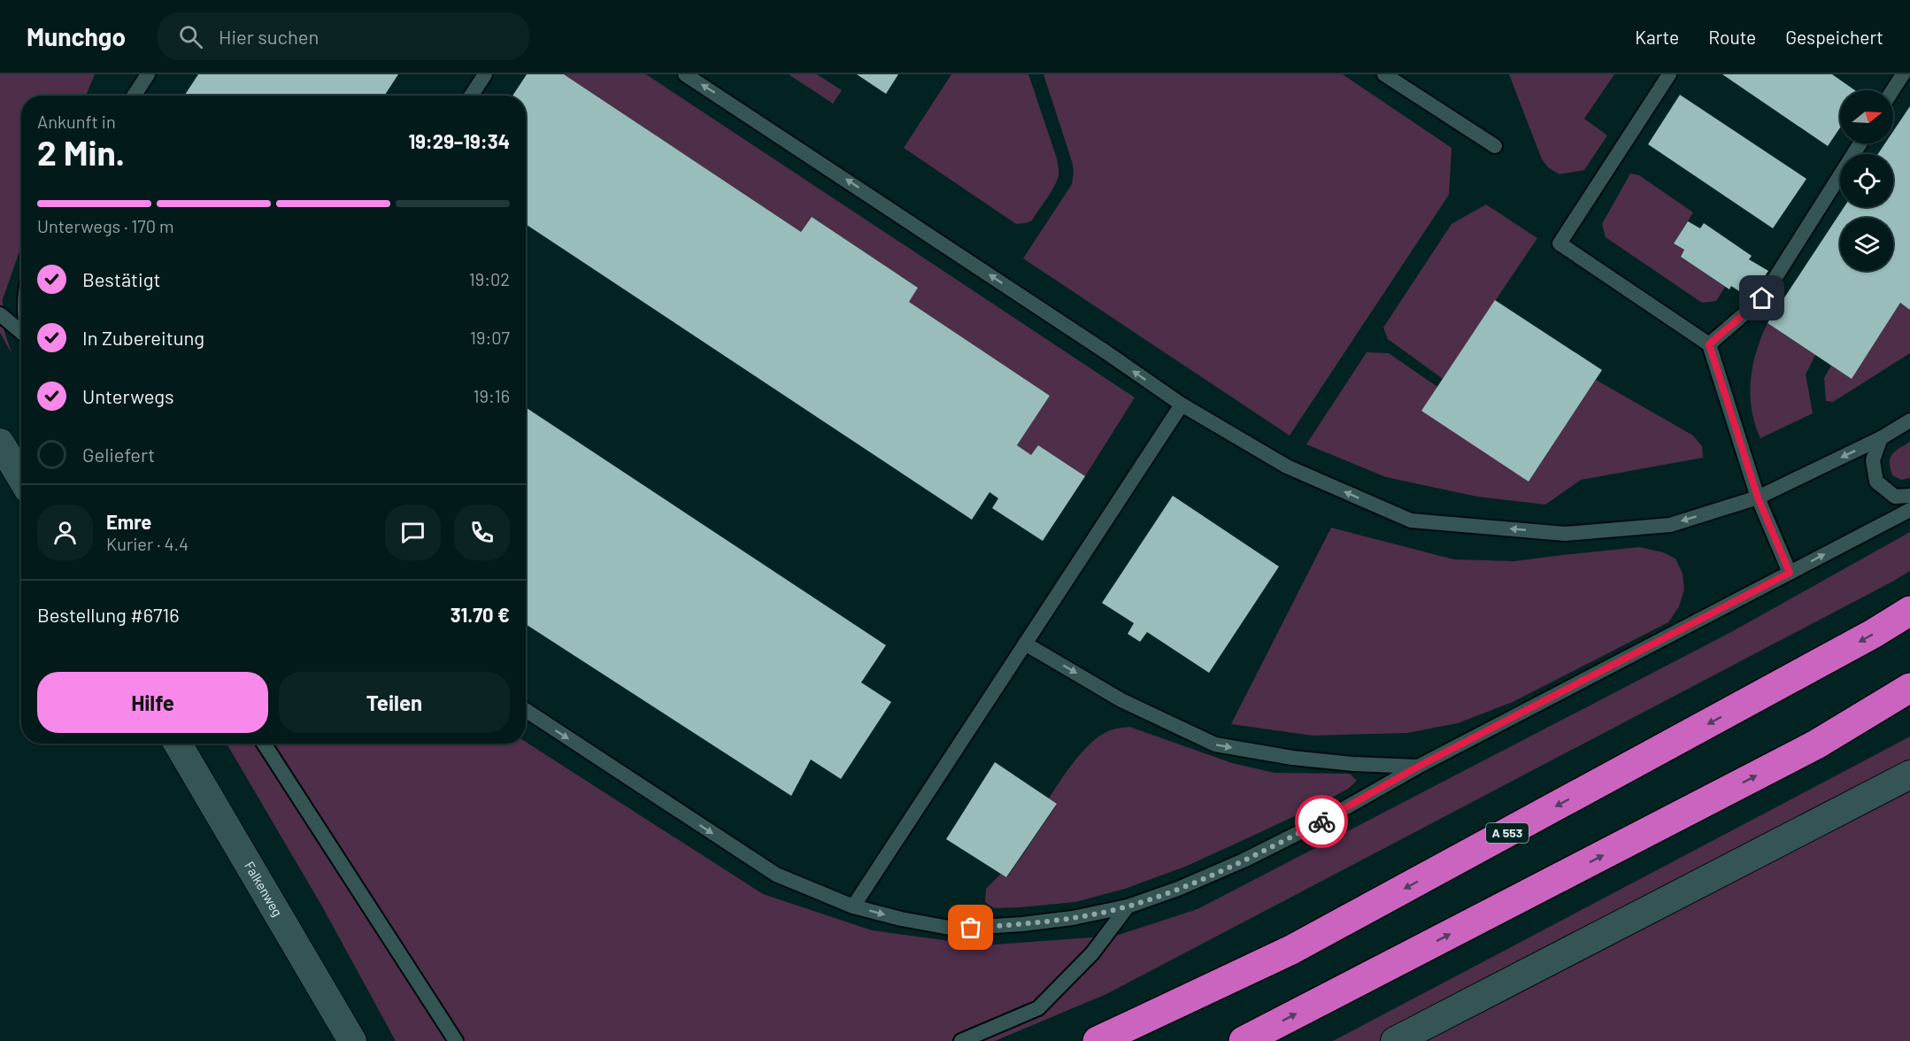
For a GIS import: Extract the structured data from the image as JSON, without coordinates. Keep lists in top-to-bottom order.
{
  "streets": {
    "highway": ["A 553"],
    "street": ["Falkenweg"]
  },
  "north": "right",
  "page": {
    "header": "Munchgo",
    "search": "Hier suchen",
    "nav": ["Karte", "Route", "Gespeichert"],
    "heading": ["2 Min.", "Ankunft in", "19:29–19:34"],
    "panel": [
      "Emre",
      "Kurier · 4.4",
      "Bestellung #6716",
      "31.70 €"
    ],
    "bar": "Unterwegs · 170 m",
    "list": [
      ["Bestätigt", "19:02"],
      ["In Zubereitung", "19:07"],
      ["Unterwegs", "19:16"],
      "Geliefert"
    ],
    "buttons": ["Hilfe", "Teilen"]
  }
}
